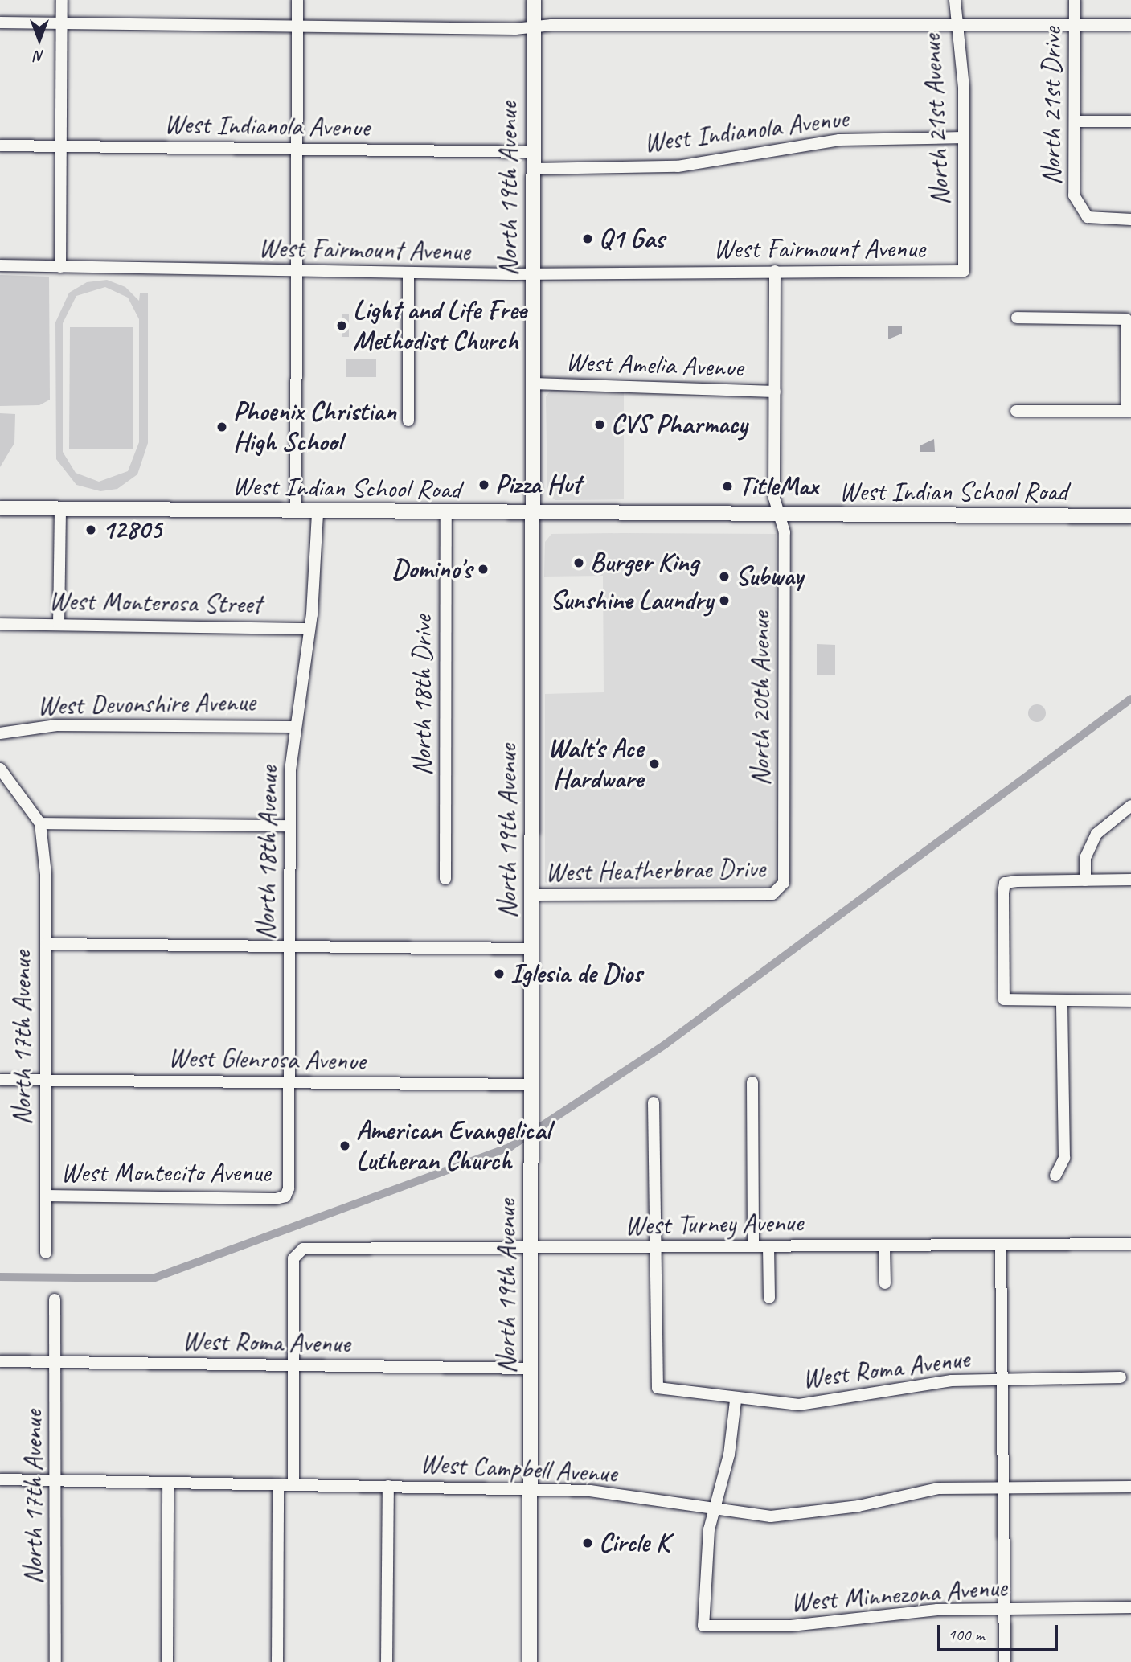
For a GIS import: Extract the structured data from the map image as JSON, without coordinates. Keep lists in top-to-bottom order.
{
  "streets": {
    "main road": ["North 19th Avenue", "West Indian School Road"],
    "street": [
      "North 21st Drive",
      "North 21st Avenue",
      "West Indianola Avenue",
      "West Fairmount Avenue",
      "West Amelia Avenue",
      "West Monterosa Street",
      "North 18th Drive",
      "North 20th Avenue",
      "West Devonshire Avenue",
      "North 18th Avenue",
      "West Heatherbrae Drive",
      "North 17th Avenue",
      "West Glenrosa Avenue",
      "West Montecito Avenue",
      "West Turney Avenue",
      "West Roma Avenue",
      "West Campbell Avenue",
      "West Minnezona Avenue"
    ]
  },
  "crossings": [
    ["North 21st Avenue", "West Indianola Avenue"],
    ["North 21st Avenue", "West Fairmount Avenue"],
    ["West Indianola Avenue", "North 19th Avenue"],
    ["North 19th Avenue", "West Fairmount Avenue"],
    ["North 19th Avenue", "West Amelia Avenue"],
    ["North 19th Avenue", "West Indian School Road"],
    ["North 19th Avenue", "West Heatherbrae Drive"],
    ["North 19th Avenue", "West Glenrosa Avenue"],
    ["North 19th Avenue", "West Turney Avenue"],
    ["North 19th Avenue", "West Roma Avenue"],
    ["North 19th Avenue", "West Campbell Avenue"],
    ["West Fairmount Avenue", "North 20th Avenue"],
    ["West Amelia Avenue", "North 20th Avenue"],
    ["West Indian School Road", "North 18th Drive"],
    ["West Indian School Road", "North 20th Avenue"],
    ["West Indian School Road", "North 18th Avenue"],
    ["West Monterosa Street", "North 18th Avenue"],
    ["North 20th Avenue", "West Heatherbrae Drive"],
    ["West Devonshire Avenue", "North 18th Avenue"],
    ["North 18th Avenue", "West Glenrosa Avenue"],
    ["North 18th Avenue", "West Montecito Avenue"],
    ["North 17th Avenue", "West Glenrosa Avenue"],
    ["North 17th Avenue", "West Montecito Avenue"],
    ["North 17th Avenue", "West Roma Avenue"],
    ["North 17th Avenue", "West Campbell Avenue"],
    ["West Turney Avenue", "West Roma Avenue"],
    ["West Campbell Avenue", "West Minnezona Avenue"]
  ],
  "places": [
    "Q1 Gas",
    "Light and Life Free Methodist Church",
    "CVS Pharmacy",
    "Phoenix Christian High School",
    "Pizza Hut",
    "TitleMax",
    "12805",
    "Burger King",
    "Domino's",
    "Subway",
    "Sunshine Laundry",
    "Walt's Ace Hardware",
    "Iglesia de Dios",
    "American Evangelical Lutheran Church",
    "Circle K"
  ],
  "scale_bar": "100 m",
  "north": "bottom"
}
